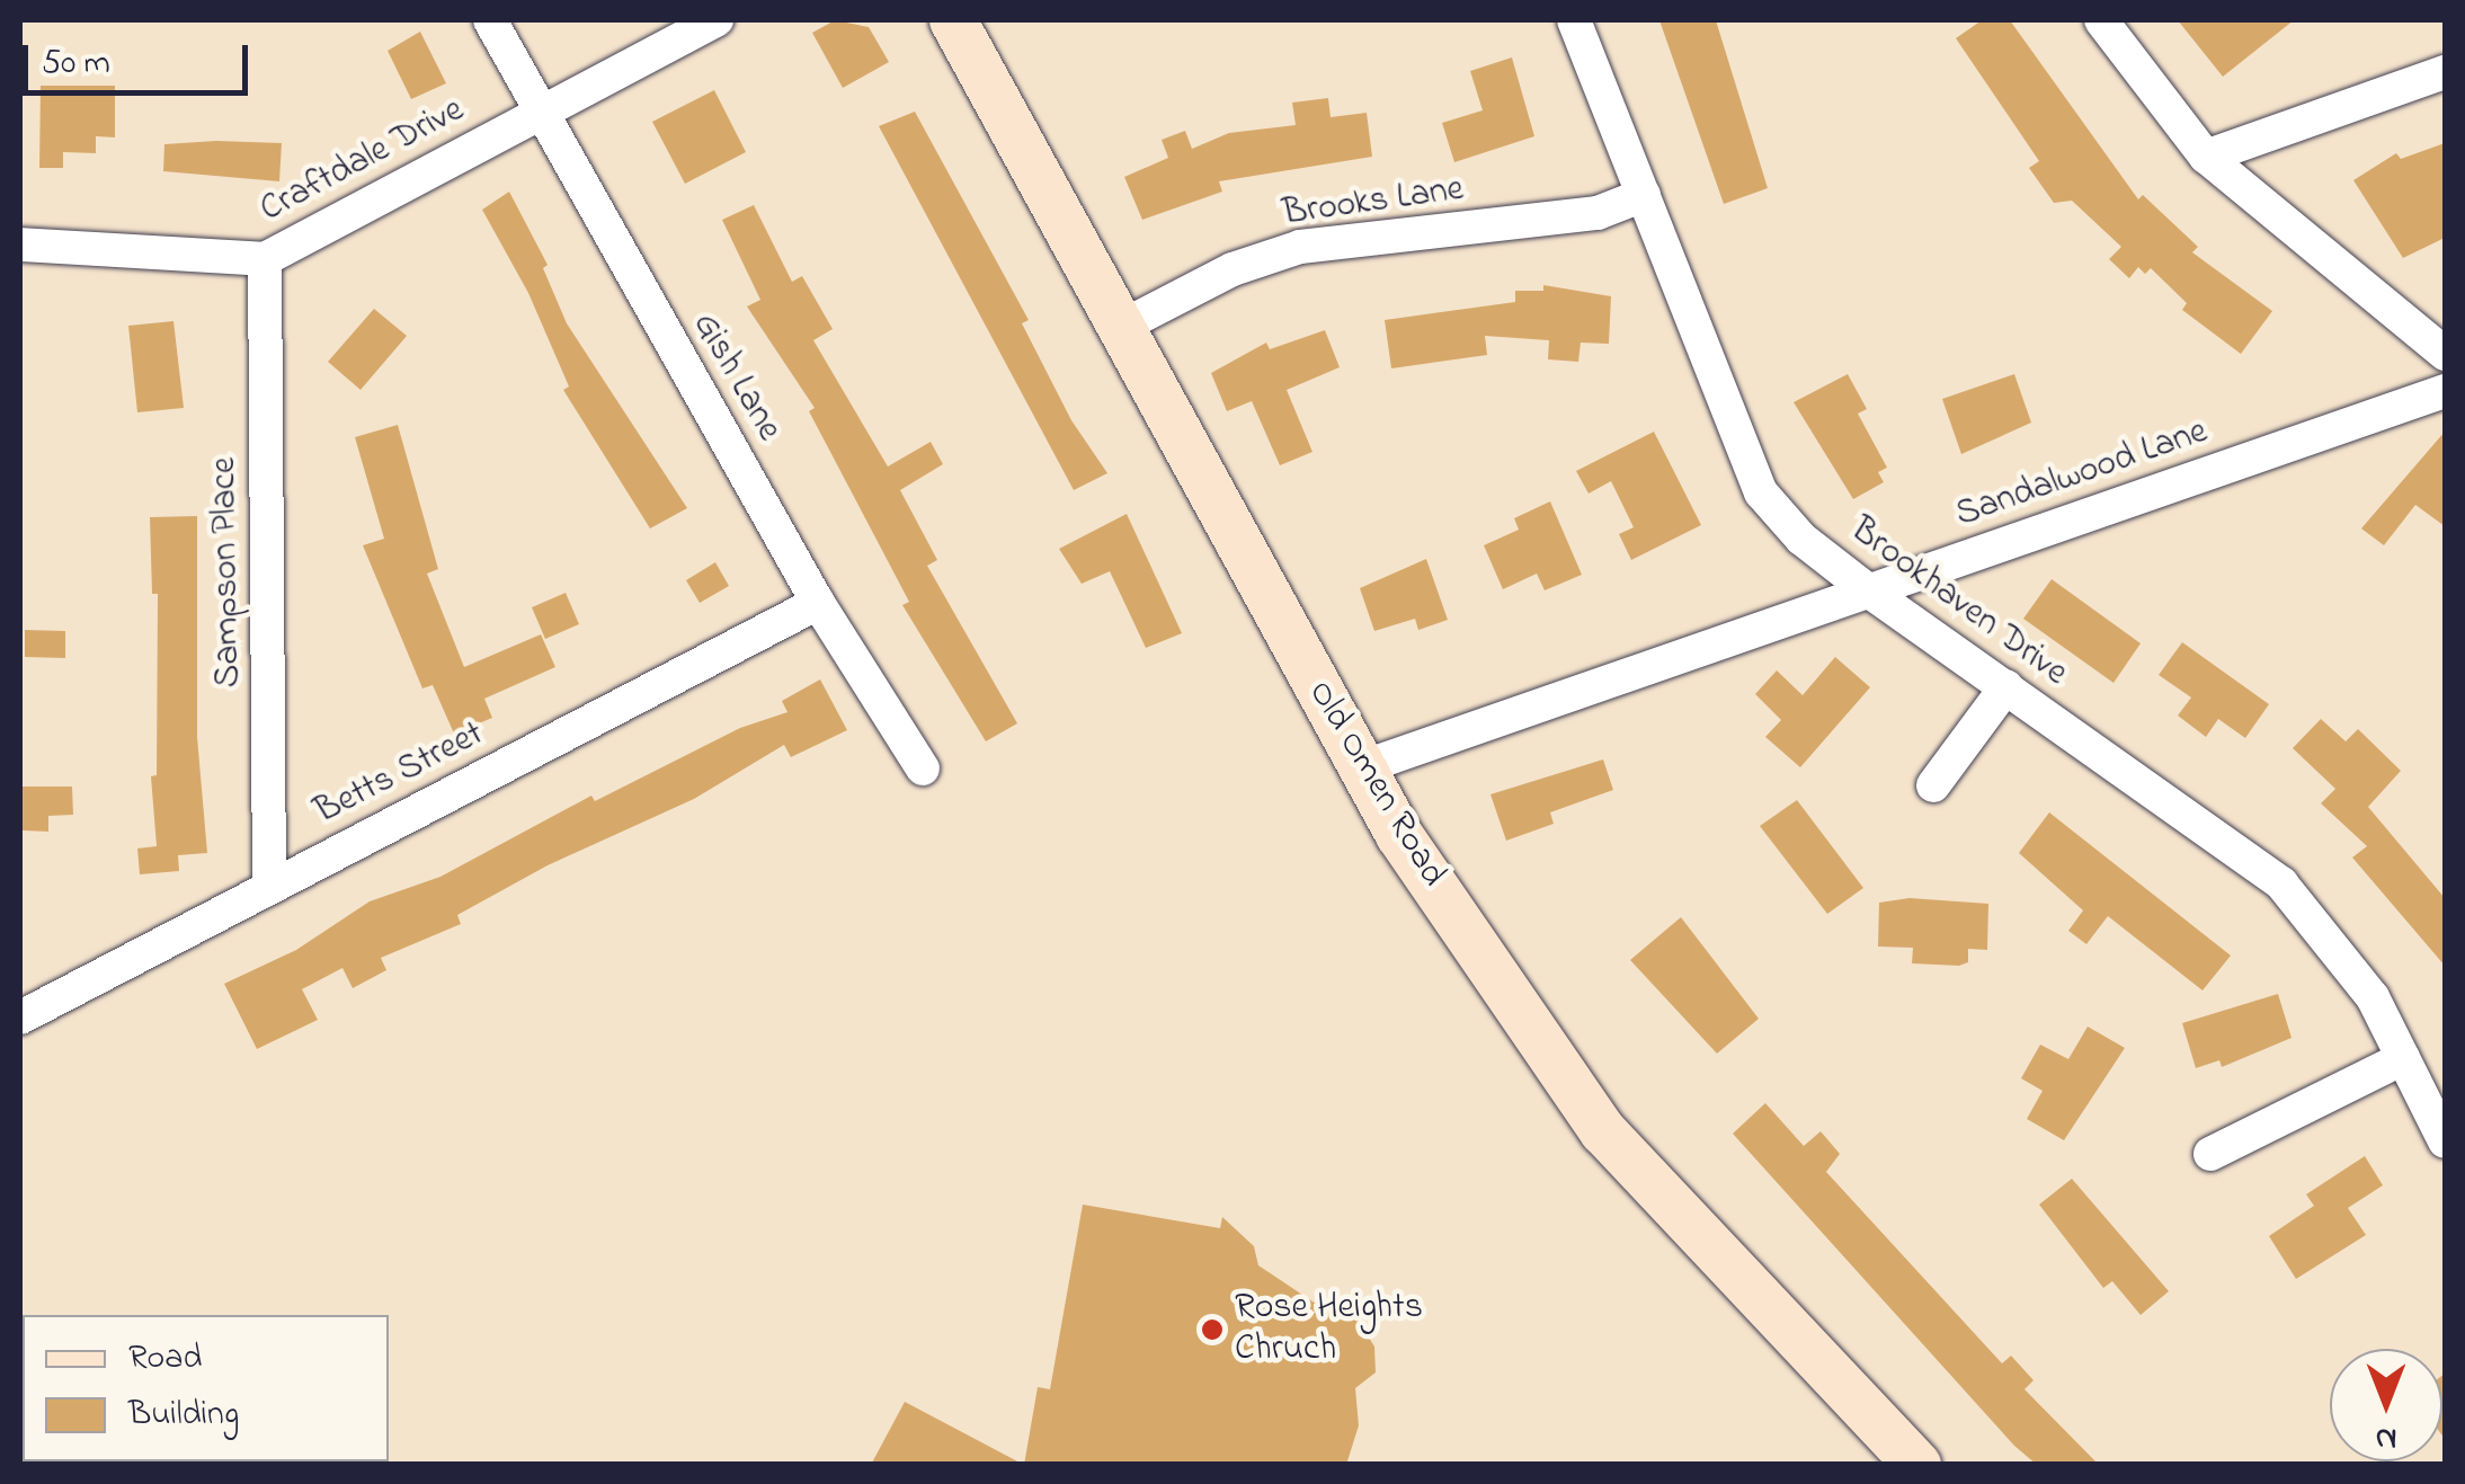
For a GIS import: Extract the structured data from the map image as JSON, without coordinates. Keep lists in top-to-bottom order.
{
  "streets": {
    "street": [
      "Craftdale Drive",
      "Brooks Lane",
      "Gish Lane",
      "Sandalwood Lane",
      "Sampson Place",
      "Brookhaven Drive",
      "Betts Street",
      "Old Omen Road"
    ]
  },
  "crossings": [
    ["Craftdale Drive", "Gish Lane"],
    ["Craftdale Drive", "Sampson Place"],
    ["Brooks Lane", "Brookhaven Drive"],
    ["Brooks Lane", "Old Omen Road"],
    ["Gish Lane", "Betts Street"],
    ["Sandalwood Lane", "Brookhaven Drive"],
    ["Sandalwood Lane", "Old Omen Road"],
    ["Sampson Place", "Betts Street"]
  ],
  "places": ["Rose Heights Chruch"],
  "legend": ["Road", "Building"],
  "scale_bar": "50 m",
  "north": "bottom"
}
